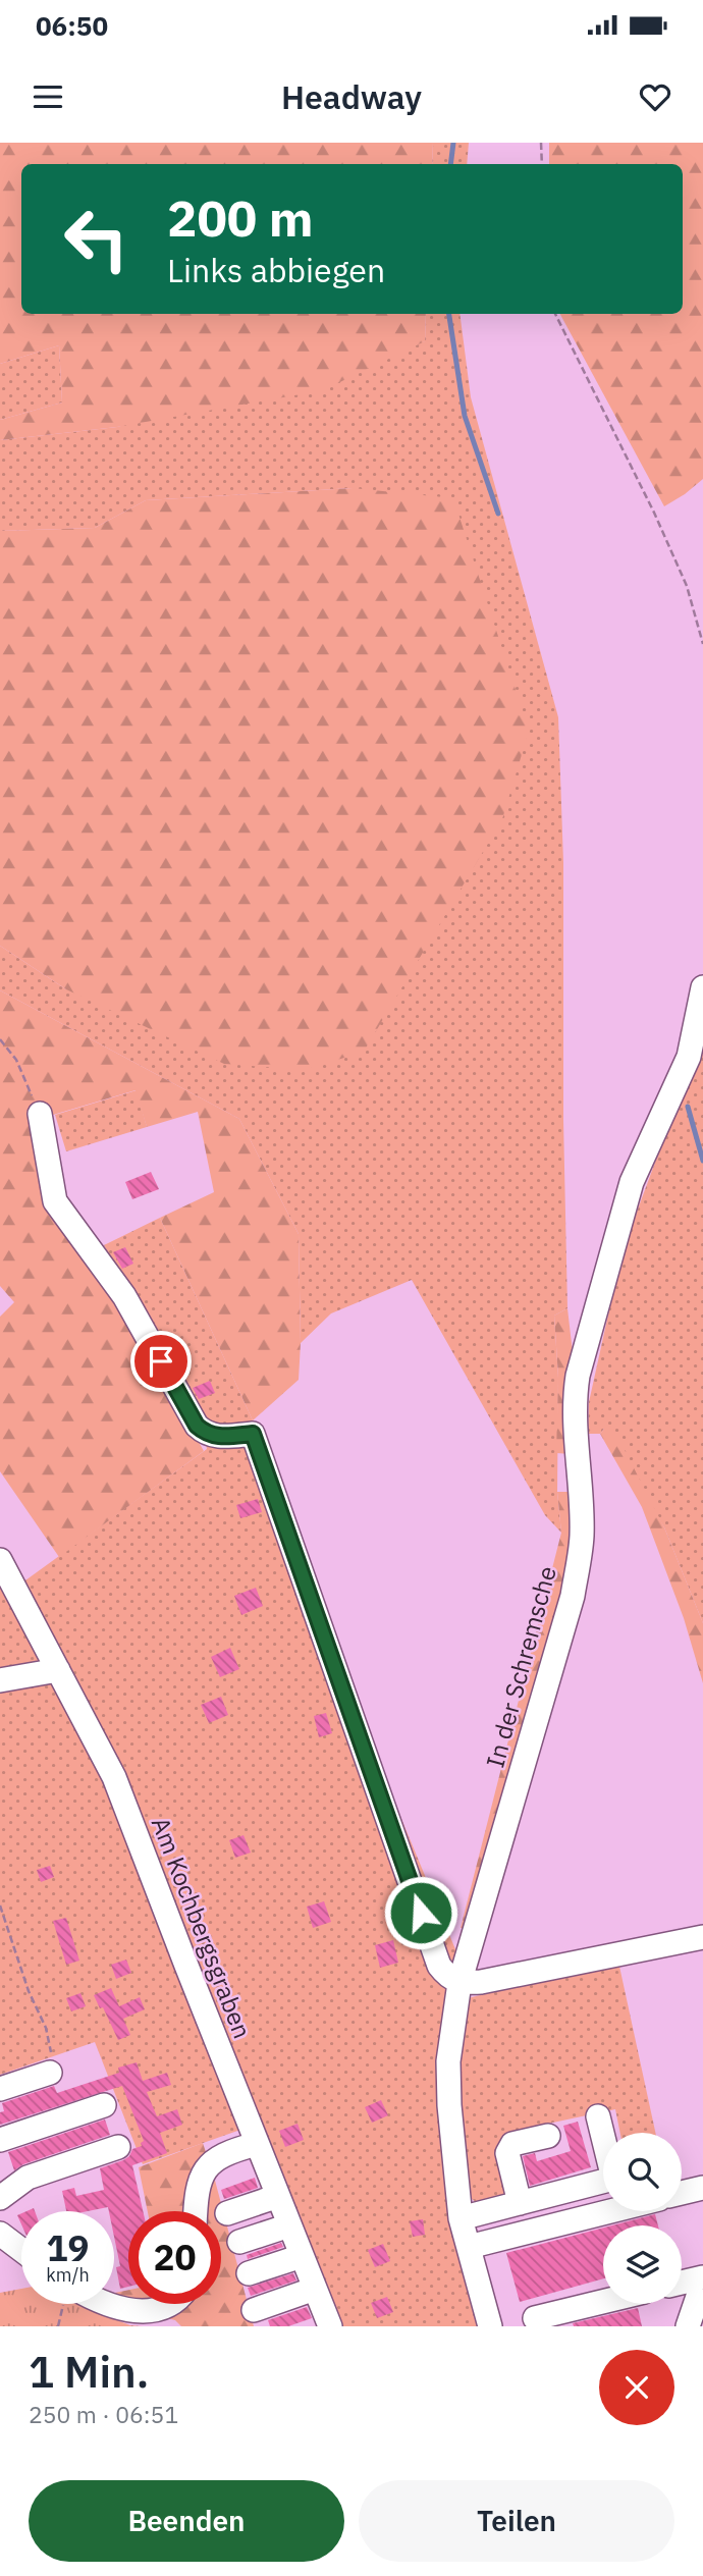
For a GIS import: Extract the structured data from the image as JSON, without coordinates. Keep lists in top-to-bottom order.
{
  "streets": {
    "street": ["In der Schremsche", "Am Kochbergsgraben"]
  },
  "page": {
    "status": "06:50",
    "header": "Headway",
    "turn": ["200 m", "Links abbiegen"],
    "speed": "19 km/h",
    "limit": "20",
    "heading": ["1 Min.", "250 m · 06:51"],
    "buttons": ["Beenden", "Teilen"]
  }
}
